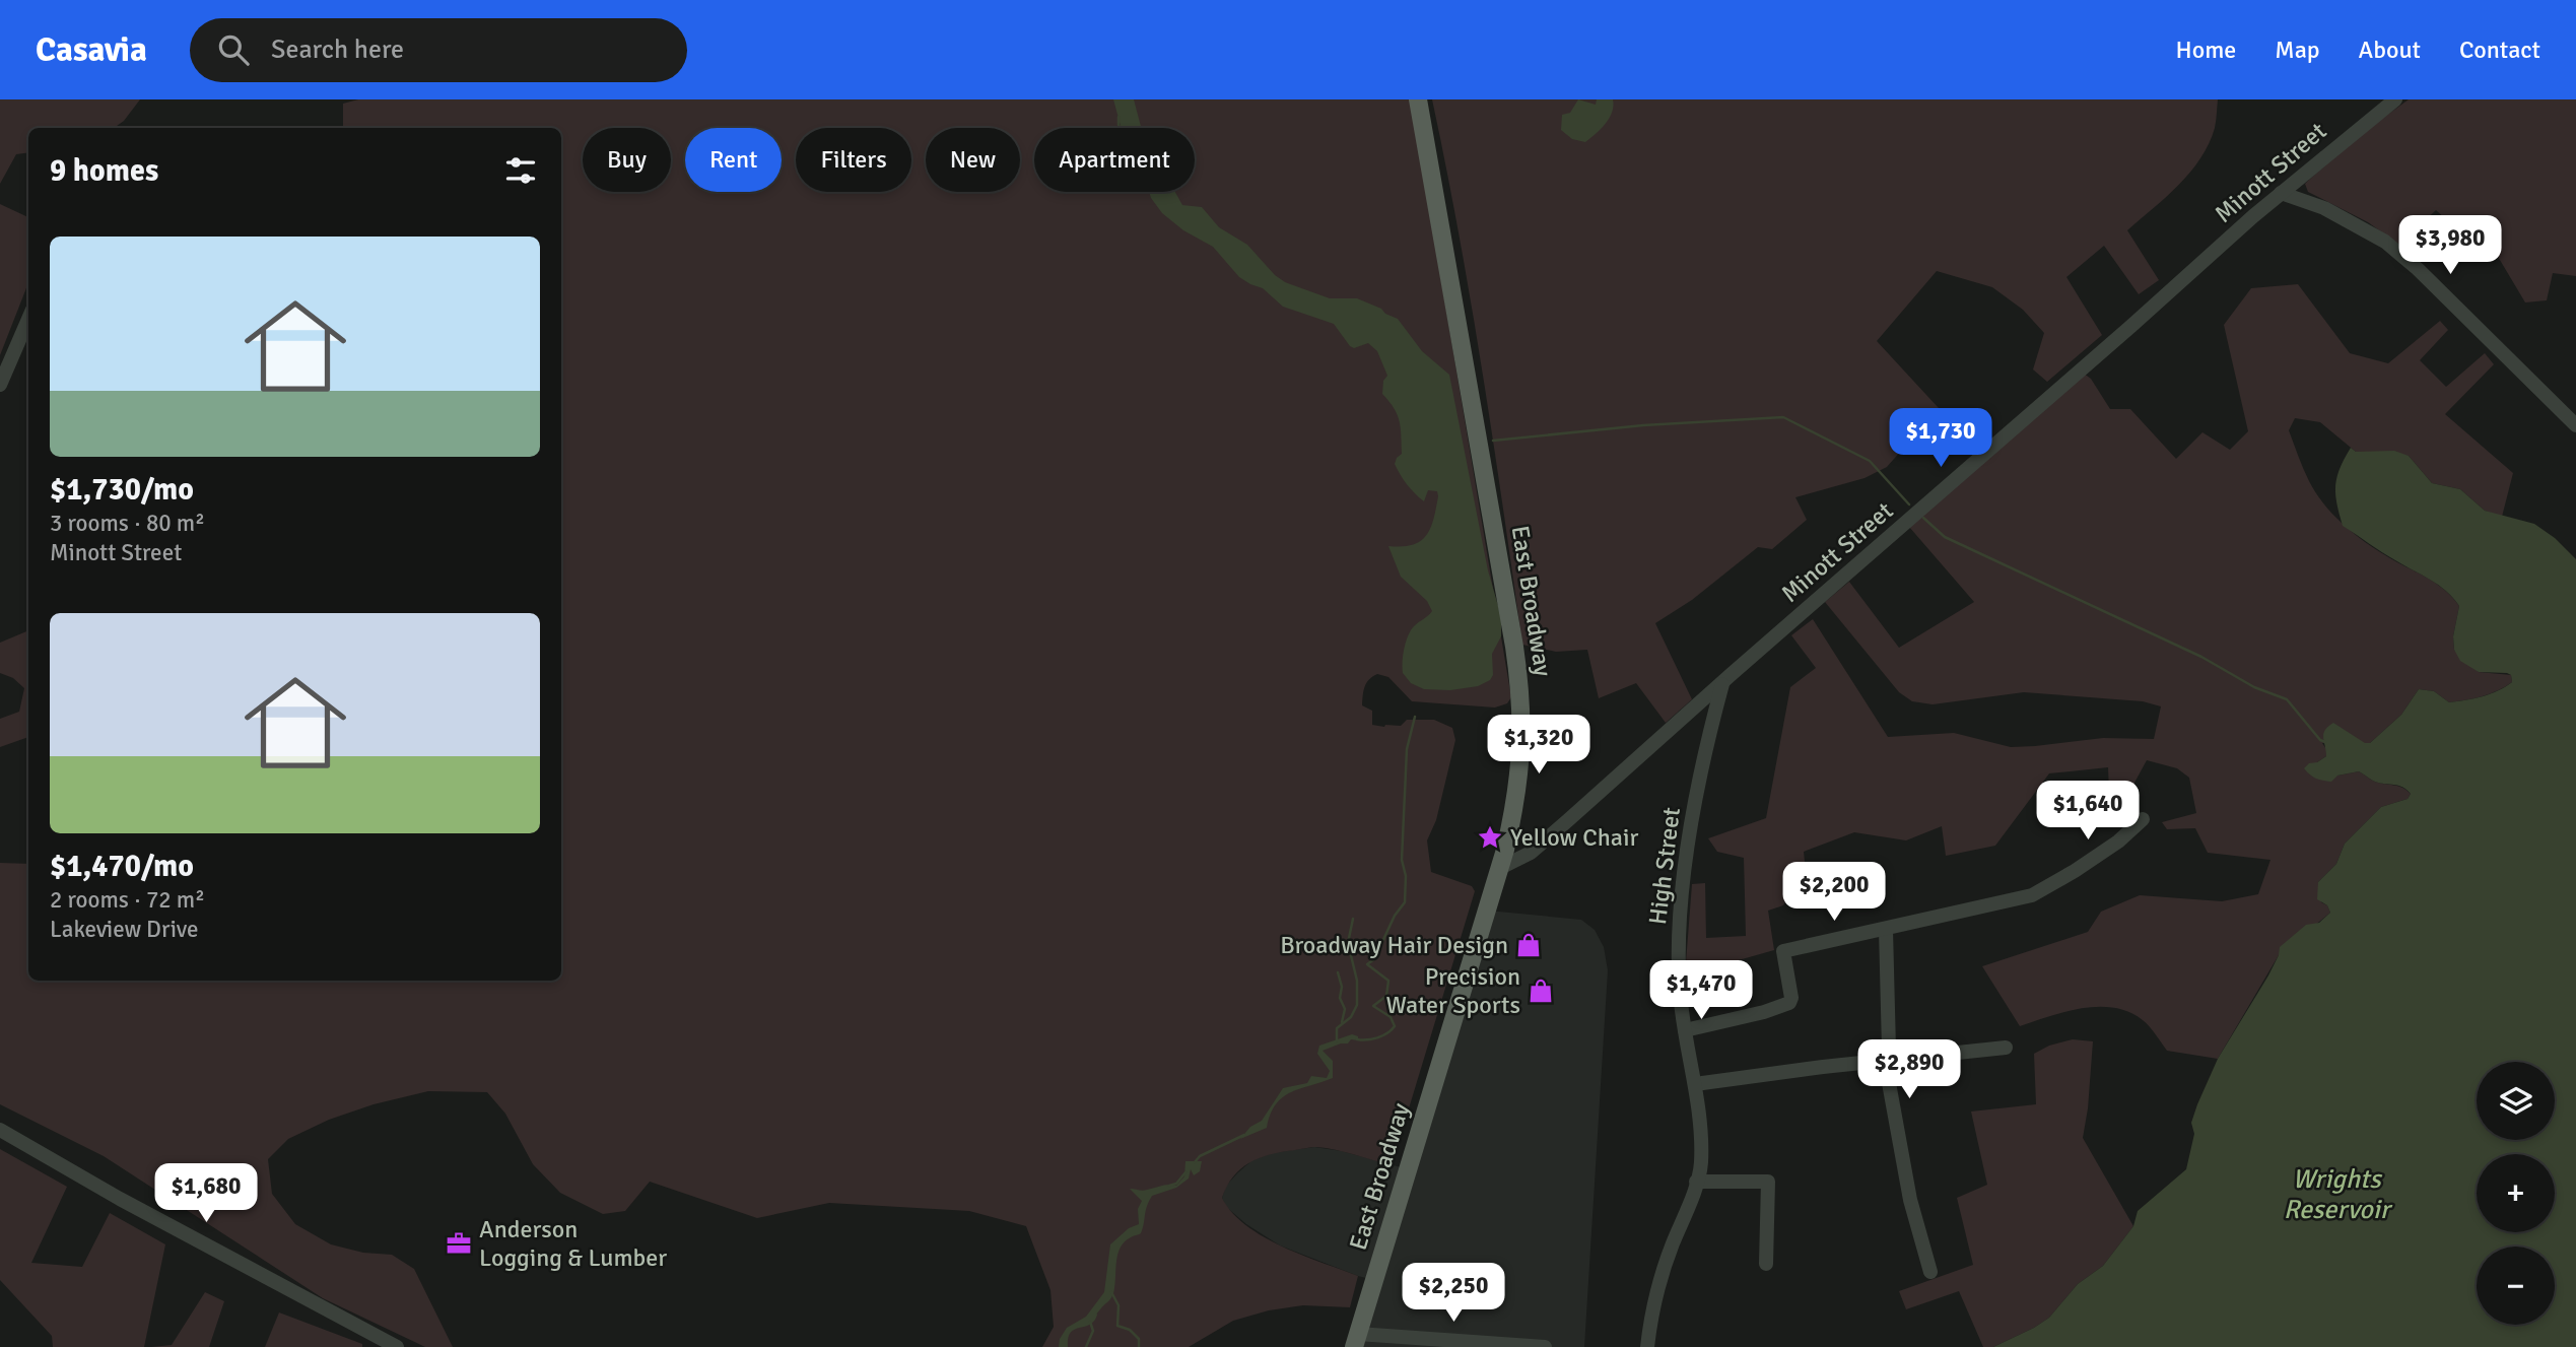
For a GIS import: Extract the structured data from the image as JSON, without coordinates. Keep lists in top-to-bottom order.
{
  "streets": {
    "main road": ["East Broadway"],
    "street": ["Minott Street", "High Street"]
  },
  "crossings": [
    ["Minott Street", "East Broadway"],
    ["Minott Street", "High Street"]
  ],
  "water": ["Wrights Reservoir"],
  "places": {
    "place": ["Yellow Chair"],
    "shop": ["Broadway Hair Design", "Precision Water Sports"],
    "office": ["Anderson Logging & Lumber"]
  },
  "page": {
    "header": "Casavia",
    "search": "Search here",
    "nav": [
      "Home",
      "Map",
      "About",
      "Contact"
    ],
    "chip": [
      "Buy",
      "Rent",
      "Filters",
      "New",
      "Apartment"
    ],
    "heading": "9 homes",
    "list": [
      {
        "name": "$1,730/mo",
        "note": "3 rooms · 80 m² · Minott Street"
      },
      {
        "name": "$1,470/mo",
        "note": "2 rooms · 72 m² · Lakeview Drive"
      }
    ],
    "price": [
      "$3,980",
      "$1,730",
      "$1,320",
      "$1,640",
      "$2,200",
      "$1,470",
      "$2,890",
      "$1,680",
      "$2,250"
    ],
    "map_buttons": ["+", "−"]
  }
}
